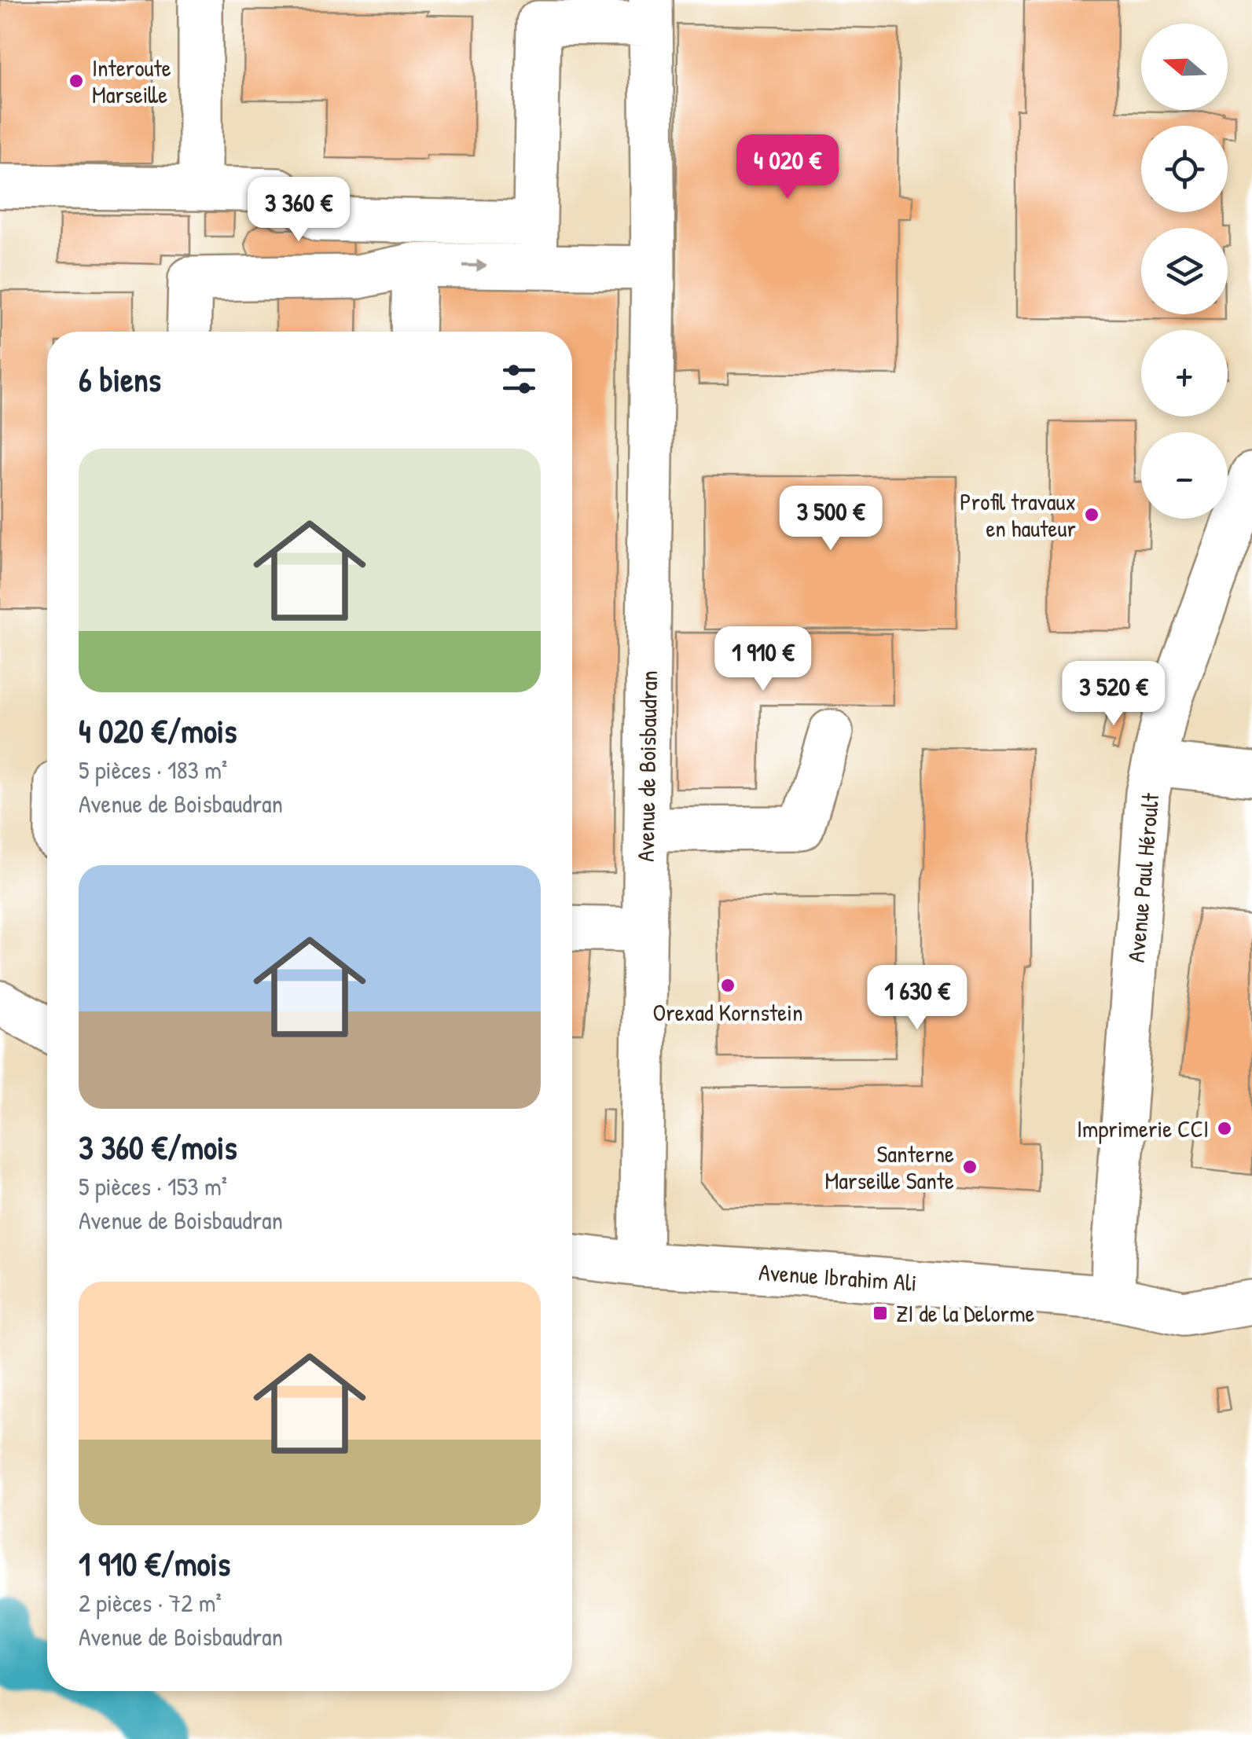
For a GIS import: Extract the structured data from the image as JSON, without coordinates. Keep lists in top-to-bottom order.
{
  "streets": {
    "street": ["Avenue de Boisbaudran", "Avenue Paul Héroult", "Avenue Ibrahim Ali"]
  },
  "crossings": [
    ["Avenue de Boisbaudran", "Avenue Ibrahim Ali"],
    ["Avenue Paul Héroult", "Avenue Ibrahim Ali"]
  ],
  "places": {
    "other": [
      "Interoute Marseille",
      "Profil travaux en hauteur",
      "Orexad Kornstein",
      "Imprimerie CCI",
      "Santerne Marseille Sante"
    ],
    "transit": ["ZI de la Delorme"]
  },
  "north": "left",
  "page": {
    "map_buttons": ["+", "−"],
    "price": [
      "4 020 €",
      "3 360 €",
      "3 500 €",
      "1 910 €",
      "3 520 €",
      "1 630 €"
    ],
    "heading": "6 biens",
    "list": [
      {
        "name": "4 020 €/mois",
        "note": "5 pièces · 183 m² · Avenue de Boisbaudran"
      },
      {
        "name": "3 360 €/mois",
        "note": "5 pièces · 153 m² · Avenue de Boisbaudran"
      },
      {
        "name": "1 910 €/mois",
        "note": "2 pièces · 72 m² · Avenue de Boisbaudran"
      }
    ]
  }
}
